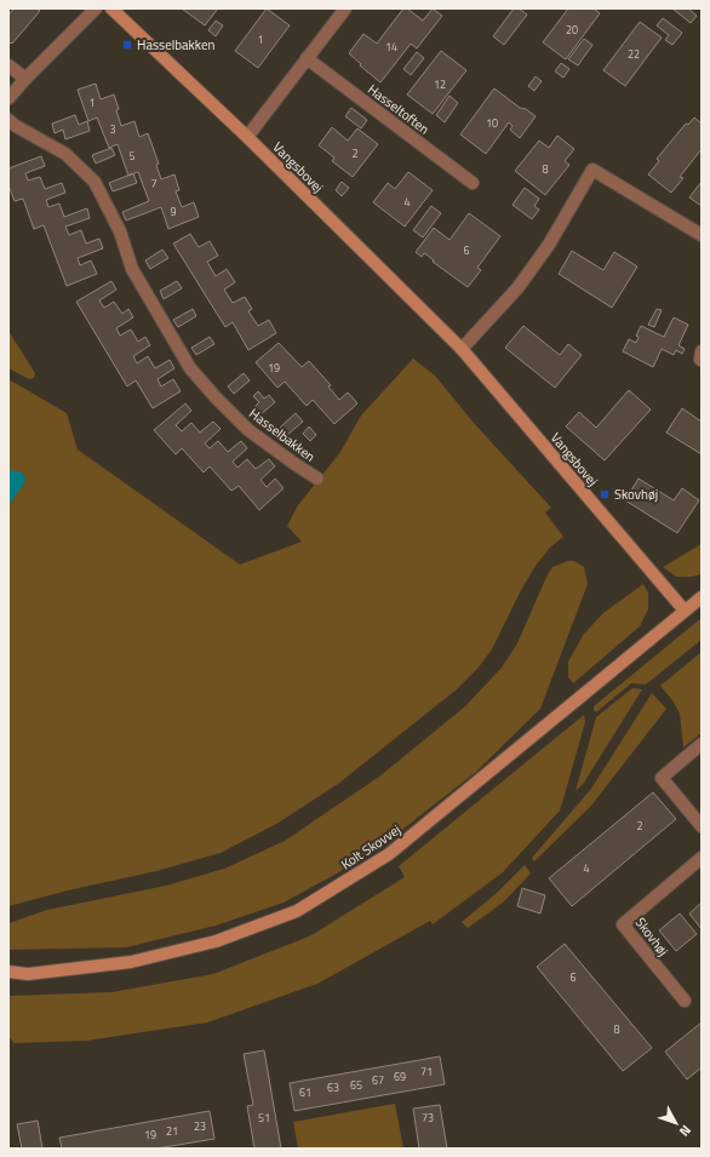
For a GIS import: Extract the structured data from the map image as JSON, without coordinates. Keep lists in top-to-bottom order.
{
  "streets": {
    "street": [
      "Hasseltoften",
      "Vangsbovej",
      "Hasselbakken",
      "Kolt Skovvej",
      "Skovhøj"
    ]
  },
  "crossings": [
    ["Vangsbovej", "Kolt Skovvej"]
  ],
  "places": {
    "transit": ["Hasselbakken", "Skovhøj"]
  },
  "house_numbers": [
    "20",
    "1",
    "14",
    "22",
    "12",
    "1",
    "10",
    "3",
    "2",
    "5",
    "8",
    "7",
    "4",
    "9",
    "6",
    "19",
    "2",
    "4",
    "6",
    "8",
    "71",
    "69",
    "67",
    "65",
    "63",
    "61",
    "51",
    "73",
    "23",
    "21",
    "19"
  ],
  "north": "bottom right"
}
